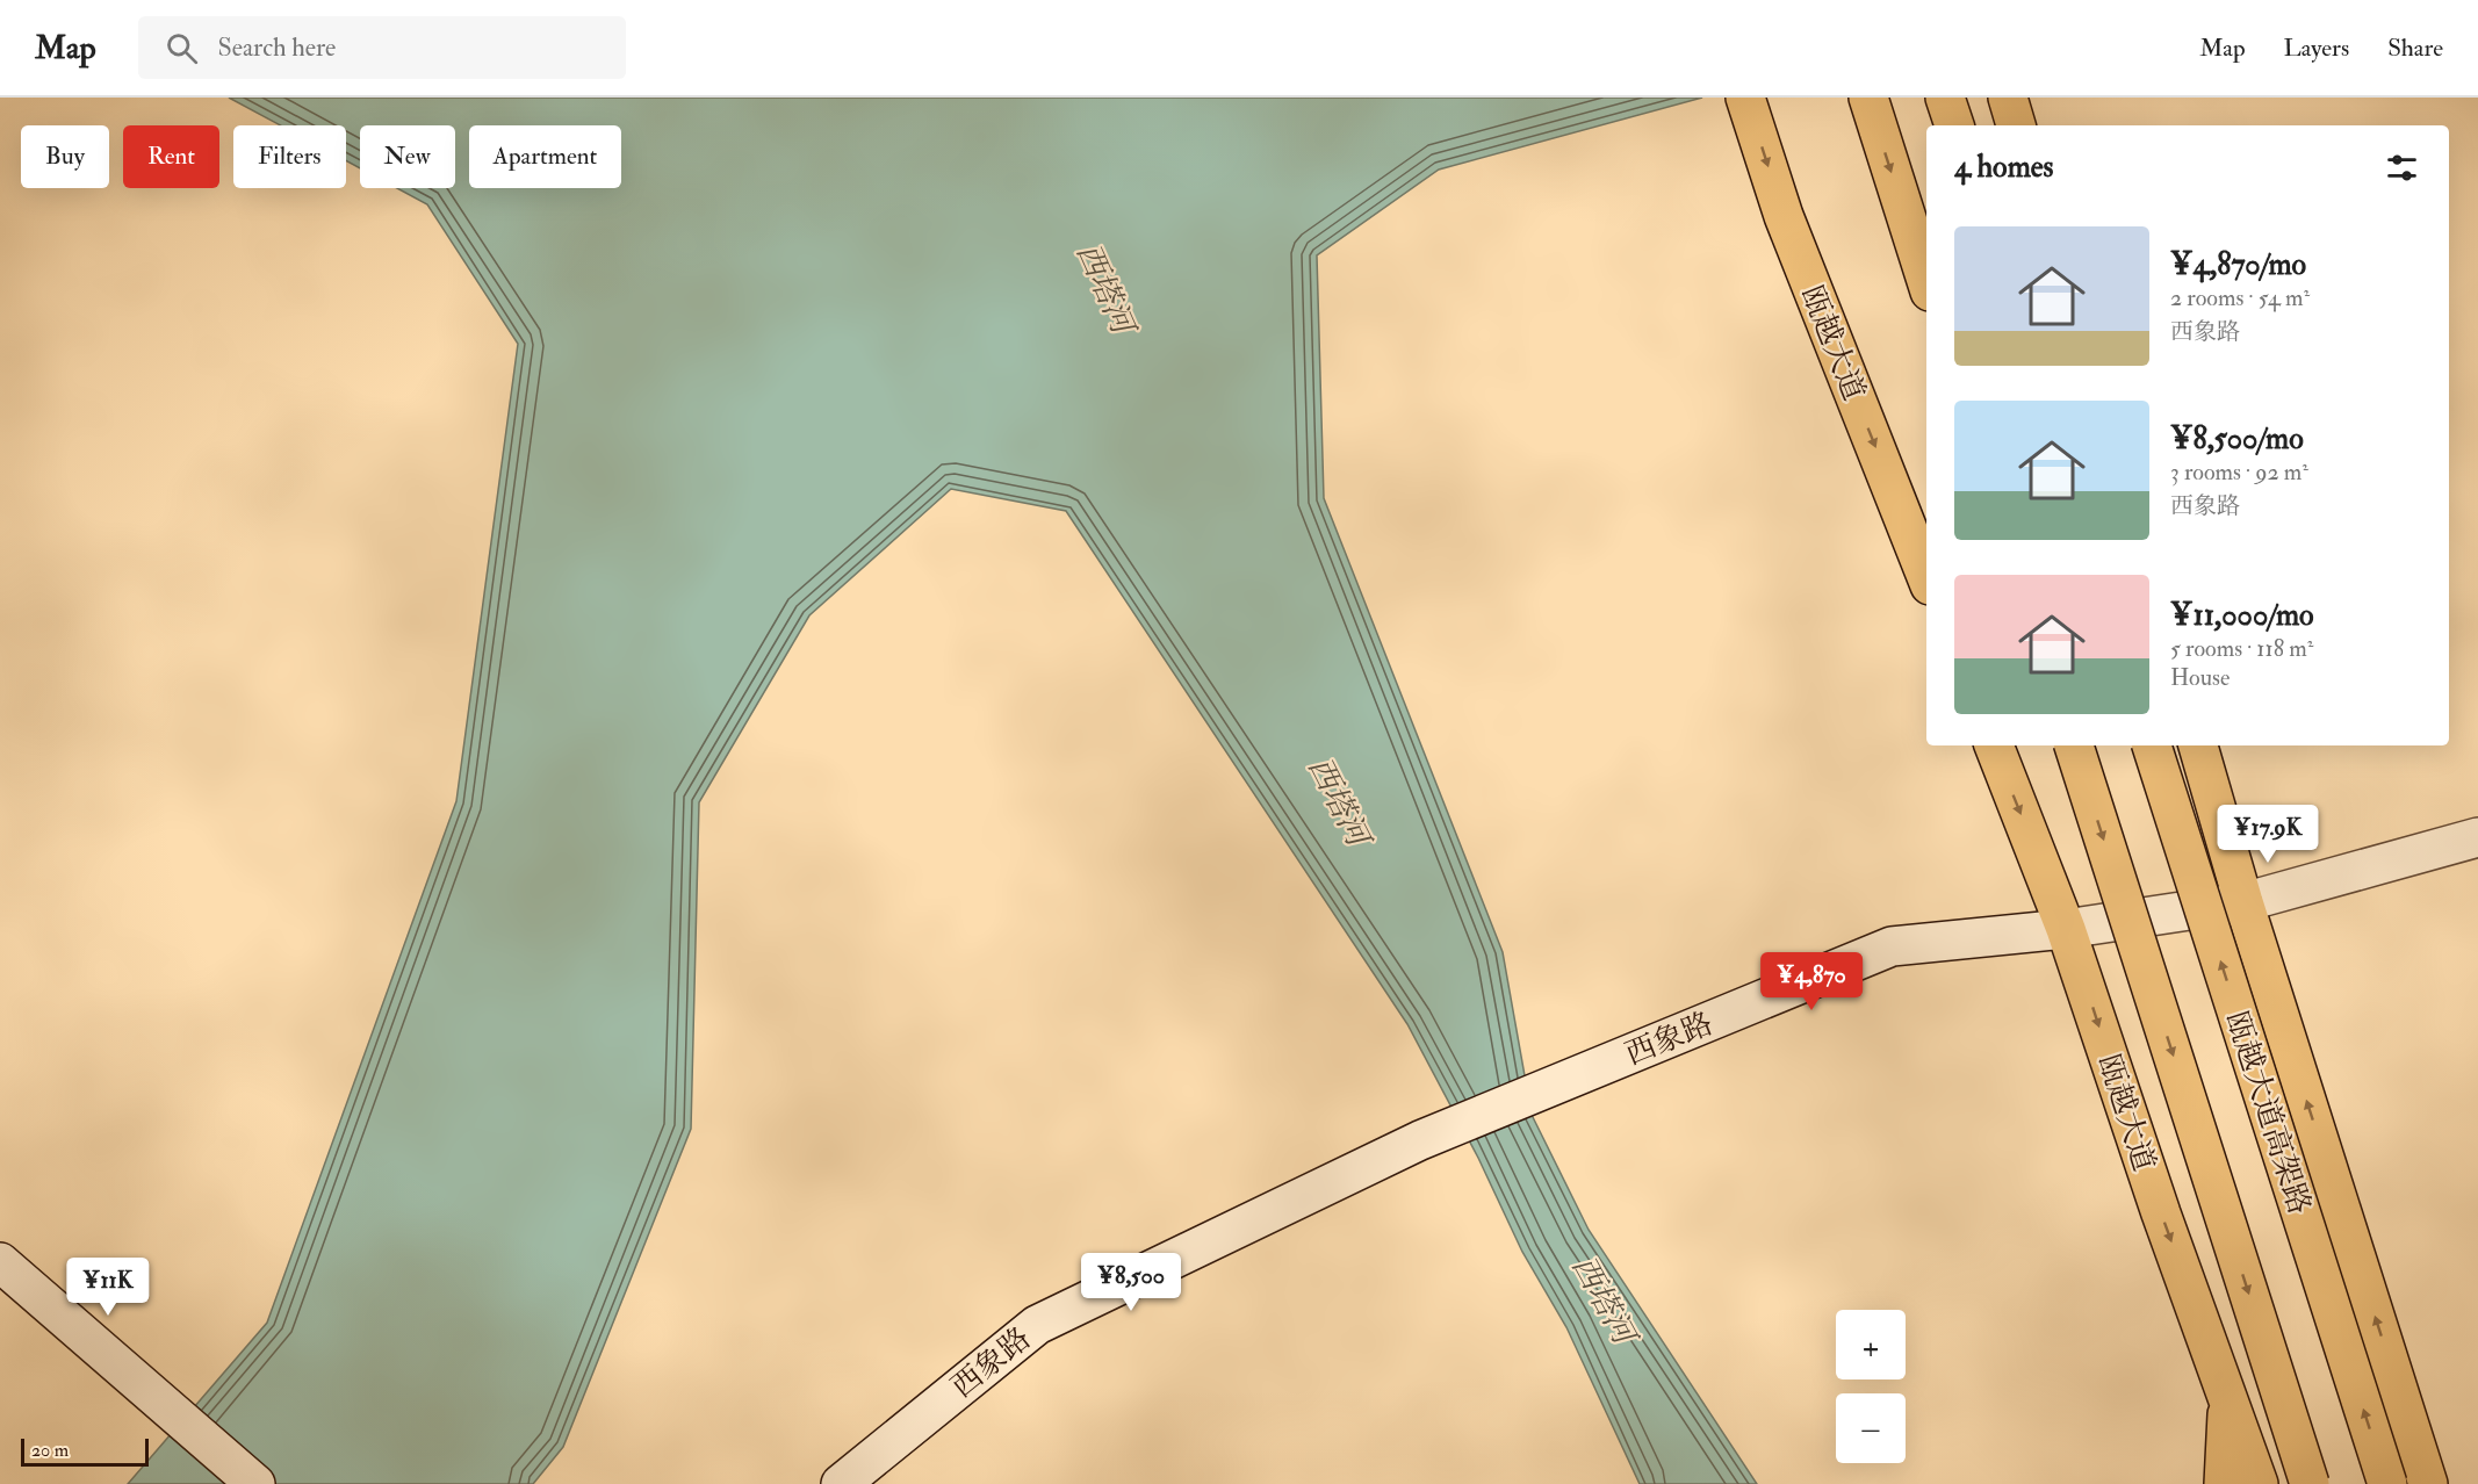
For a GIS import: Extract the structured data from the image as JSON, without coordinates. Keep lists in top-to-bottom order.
{
  "streets": {
    "highway": ["瓯越大道", "瓯越大道高架路"],
    "street": ["西象路"]
  },
  "crossings": [
    ["瓯越大道", "西象路"]
  ],
  "water": ["西塔河"],
  "scale_bar": "20 m",
  "page": {
    "header": "Map",
    "search": "Search here",
    "nav": ["Map", "Layers", "Share"],
    "chip": [
      "Buy",
      "Rent",
      "Filters",
      "New",
      "Apartment"
    ],
    "heading": "4 homes",
    "list": [
      {
        "name": "¥4,870/mo",
        "note": "2 rooms · 54 m² · 西象路"
      },
      {
        "name": "¥8,500/mo",
        "note": "3 rooms · 92 m² · 西象路"
      },
      {
        "name": "¥11,000/mo",
        "note": "5 rooms · 118 m² · House"
      }
    ],
    "price": [
      "¥17.9K",
      "¥4,870",
      "¥8,500",
      "¥11K"
    ],
    "map_buttons": ["+", "−"],
    "scale": "20 m"
  }
}
